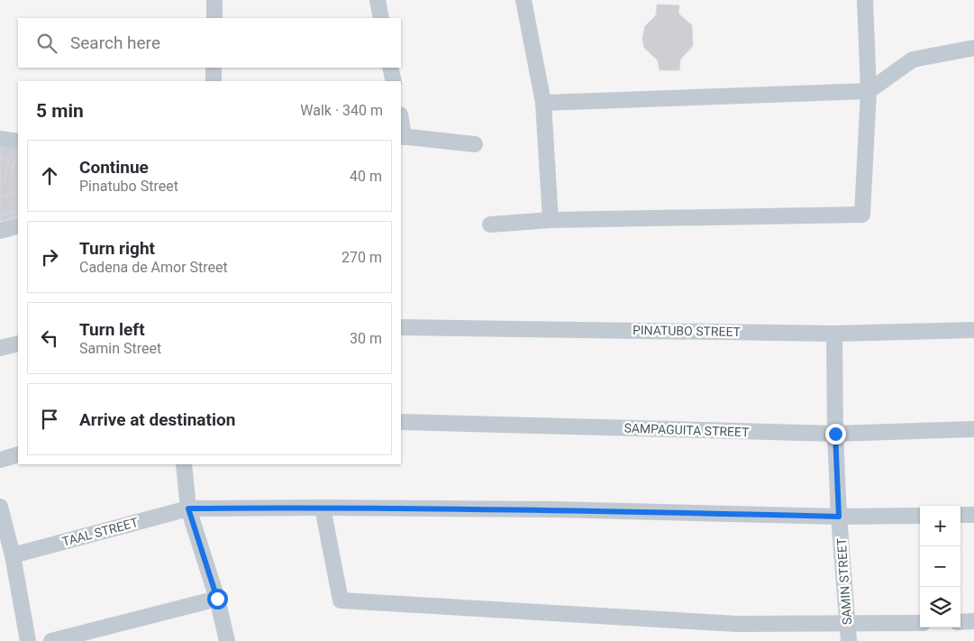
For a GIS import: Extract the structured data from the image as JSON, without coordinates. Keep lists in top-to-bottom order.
{
  "streets": {
    "street": [
      "PINATUBO STREET",
      "SAMPAGUITA STREET",
      "TAAL STREET",
      "SAMIN STREET"
    ]
  },
  "crossings": [
    ["PINATUBO STREET", "SAMIN STREET"],
    ["SAMPAGUITA STREET", "SAMIN STREET"],
    ["TAAL STREET", "SAMIN STREET"]
  ],
  "page": {
    "search": "Search here",
    "heading": ["5 min", "Walk · 340 m"],
    "list": [
      ["Continue", "Pinatubo Street", "40 m"],
      ["Turn right", "Cadena de Amor Street", "270 m"],
      ["Turn left", "Samin Street", "30 m"],
      "Arrive at destination"
    ],
    "map_buttons": ["+", "−"]
  }
}
